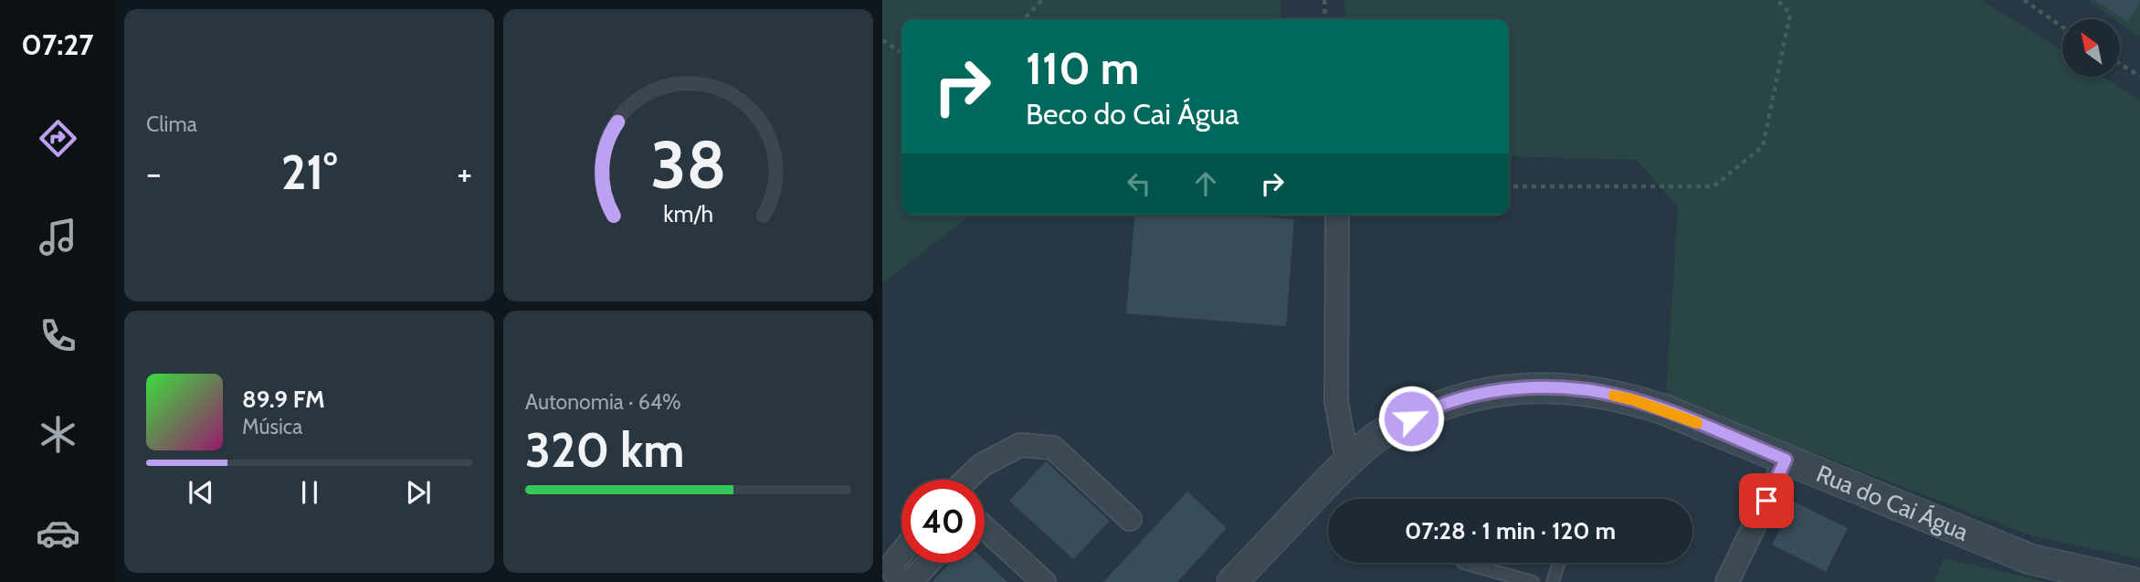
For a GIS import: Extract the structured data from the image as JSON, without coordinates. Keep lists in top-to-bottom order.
{
  "streets": {
    "street": ["Rua do Cai Água"]
  },
  "north": "top left",
  "page": {
    "tabs": "07:27",
    "tile": [
      "Clima",
      ["Autonomia · 64%", "320 km"]
    ],
    "turn": ["110 m", "Beco do Cai Água"],
    "heat": ["−", "21°", "+"],
    "song": ["89.9 FM", "Música"],
    "limit": "40",
    "trip": "07:28 · 1 min · 120 m",
    "gauge": ["38", "km/h"]
  }
}
